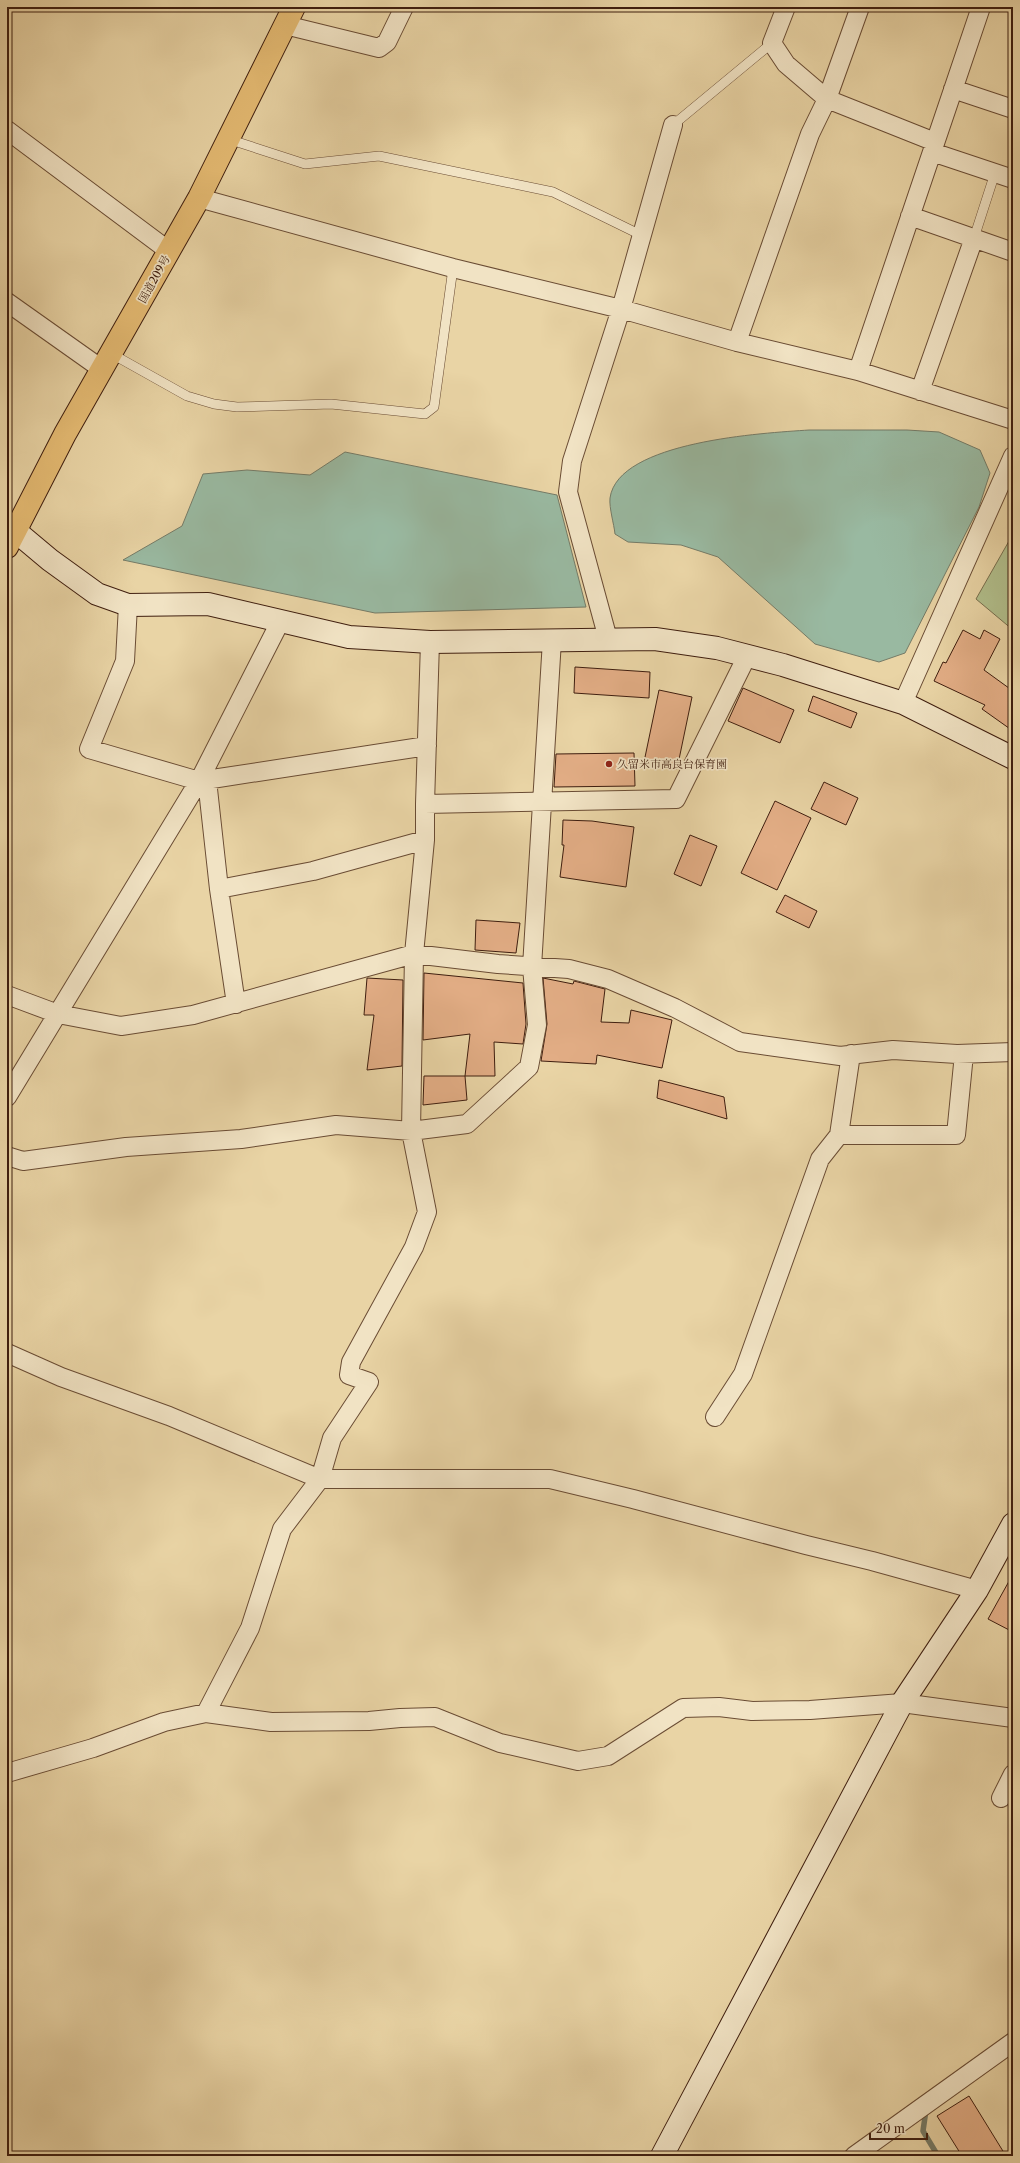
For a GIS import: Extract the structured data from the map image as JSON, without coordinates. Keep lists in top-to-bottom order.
{
  "streets": {
    "highway": ["国道209号"]
  },
  "places": ["久留米市高良台保育園"],
  "scale_bar": "20 m"
}
